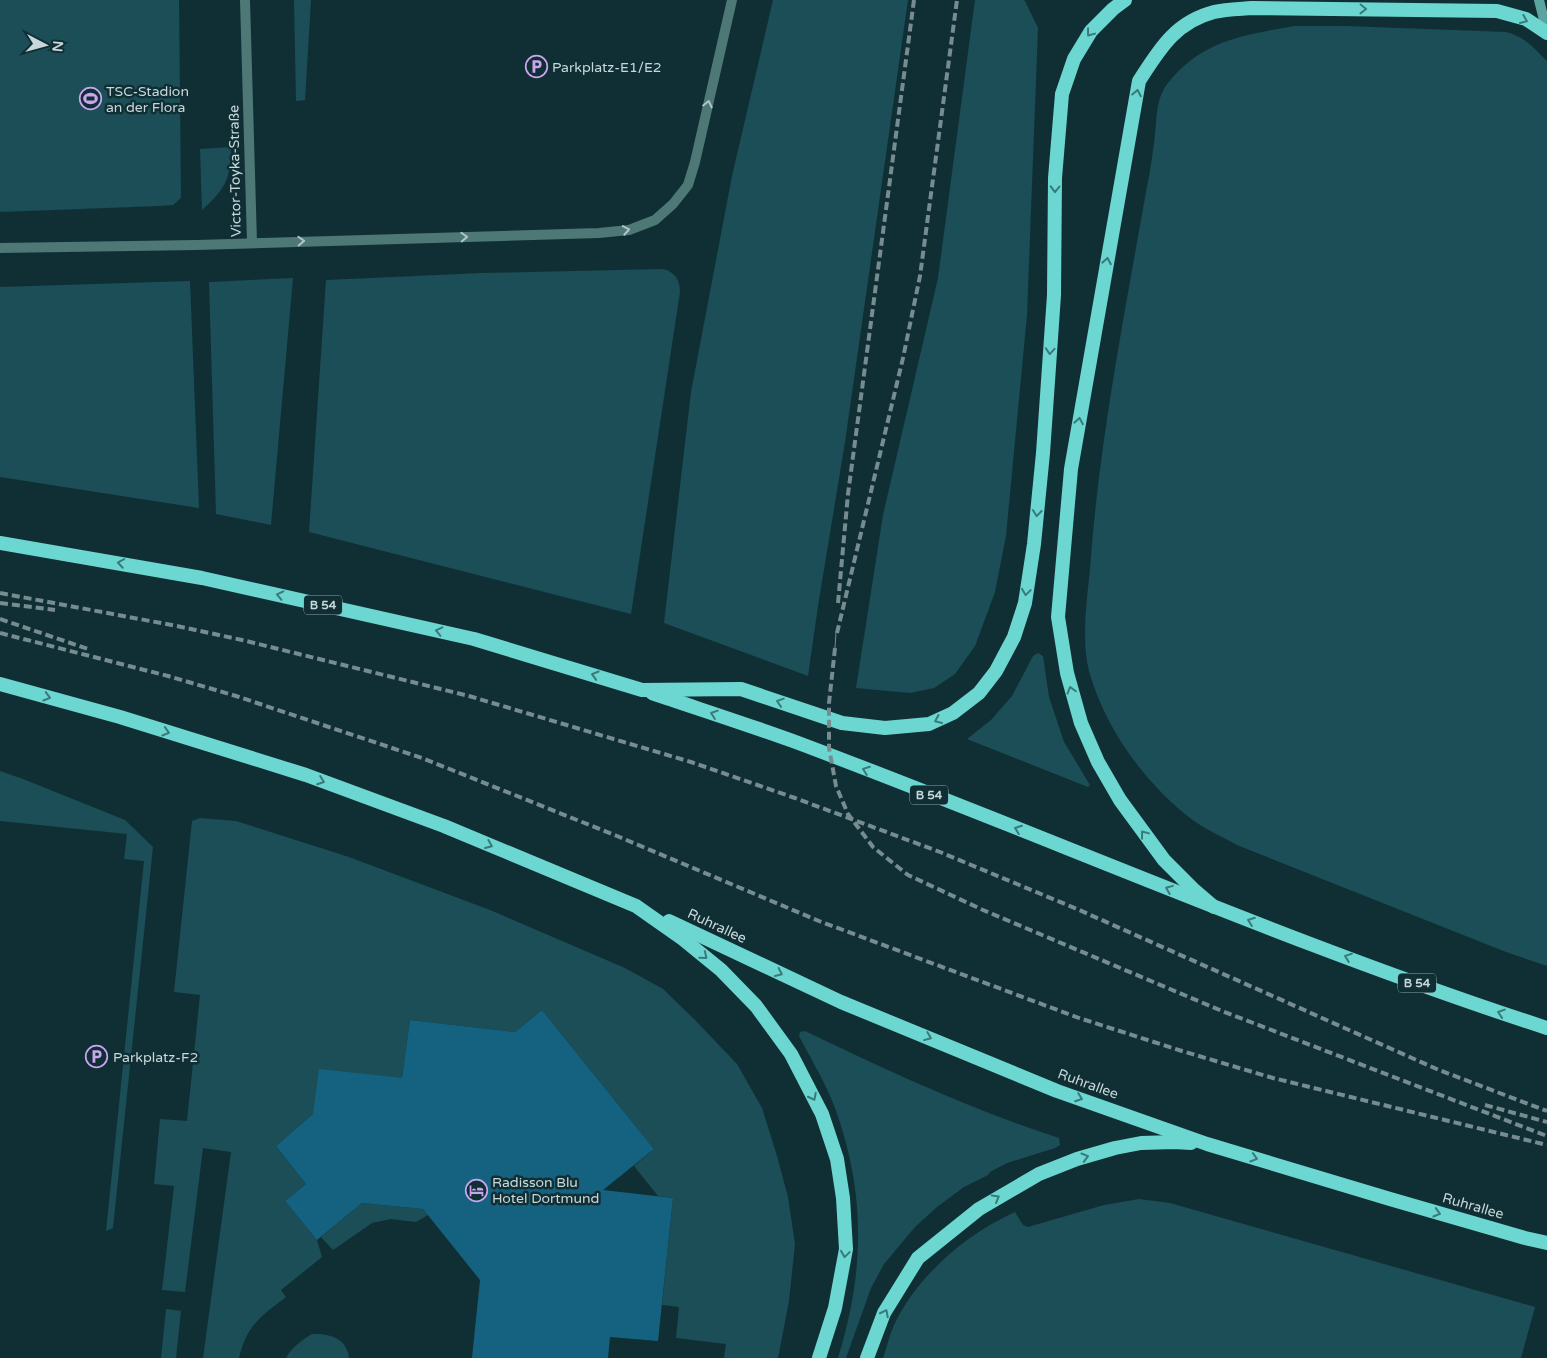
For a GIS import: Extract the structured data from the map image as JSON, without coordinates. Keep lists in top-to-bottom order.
{
  "streets": {
    "highway": ["B 54", "Ruhrallee"],
    "street": ["Victor-Toyka-Straße"]
  },
  "one_way": ["Ruhrallee"],
  "places": {
    "parking": ["Parkplatz-E1/E2", "Parkplatz-F2"],
    "sports": ["TSC-Stadion an der Flora"],
    "hotel": ["Radisson Blu Hotel Dortmund"]
  },
  "north": "right"
}
